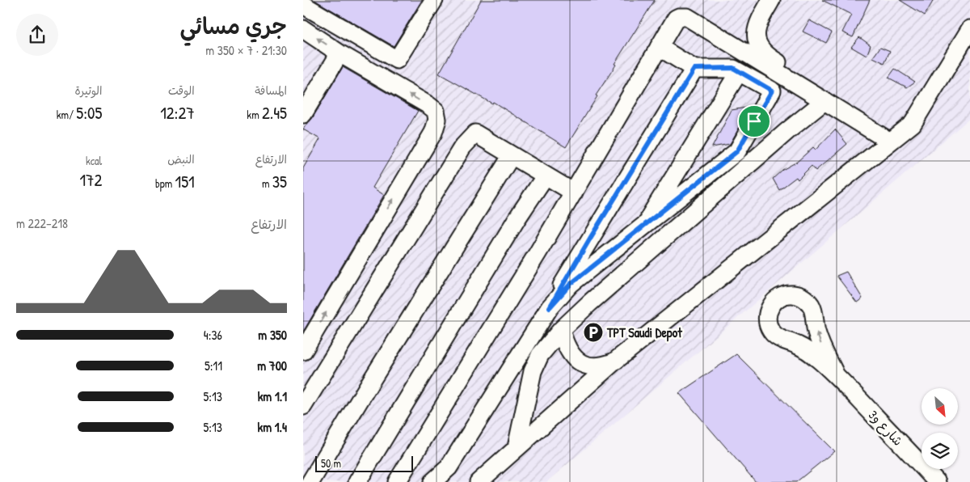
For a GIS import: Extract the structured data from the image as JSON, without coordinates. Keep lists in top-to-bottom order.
{
  "streets": {
    "street": ["شارع و3"]
  },
  "places": {
    "parking": ["TPT Saudi Depot"]
  },
  "scale_bar": "50 m",
  "north": "bottom right",
  "page": {
    "heading": ["جري مسائي", "21:30 · 7 × 350 m"],
    "stats": [
      ["المسافة", "2.45 km"],
      ["الوقت", "12:27"],
      ["الوتيرة", "5:05 /km"],
      ["الارتفاع", "35 m"],
      ["النبض", "151 bpm"],
      ["kcal", "172"]
    ],
    "chart": ["الارتفاع", "218–222 m"],
    "list": [
      {
        "name": "350 m",
        "note": "4:36"
      },
      {
        "name": "700 m",
        "note": "5:11"
      },
      {
        "name": "1.1 km",
        "note": "5:13"
      },
      {
        "name": "1.4 km",
        "note": "5:13"
      }
    ],
    "scale": "50 m"
  }
}
